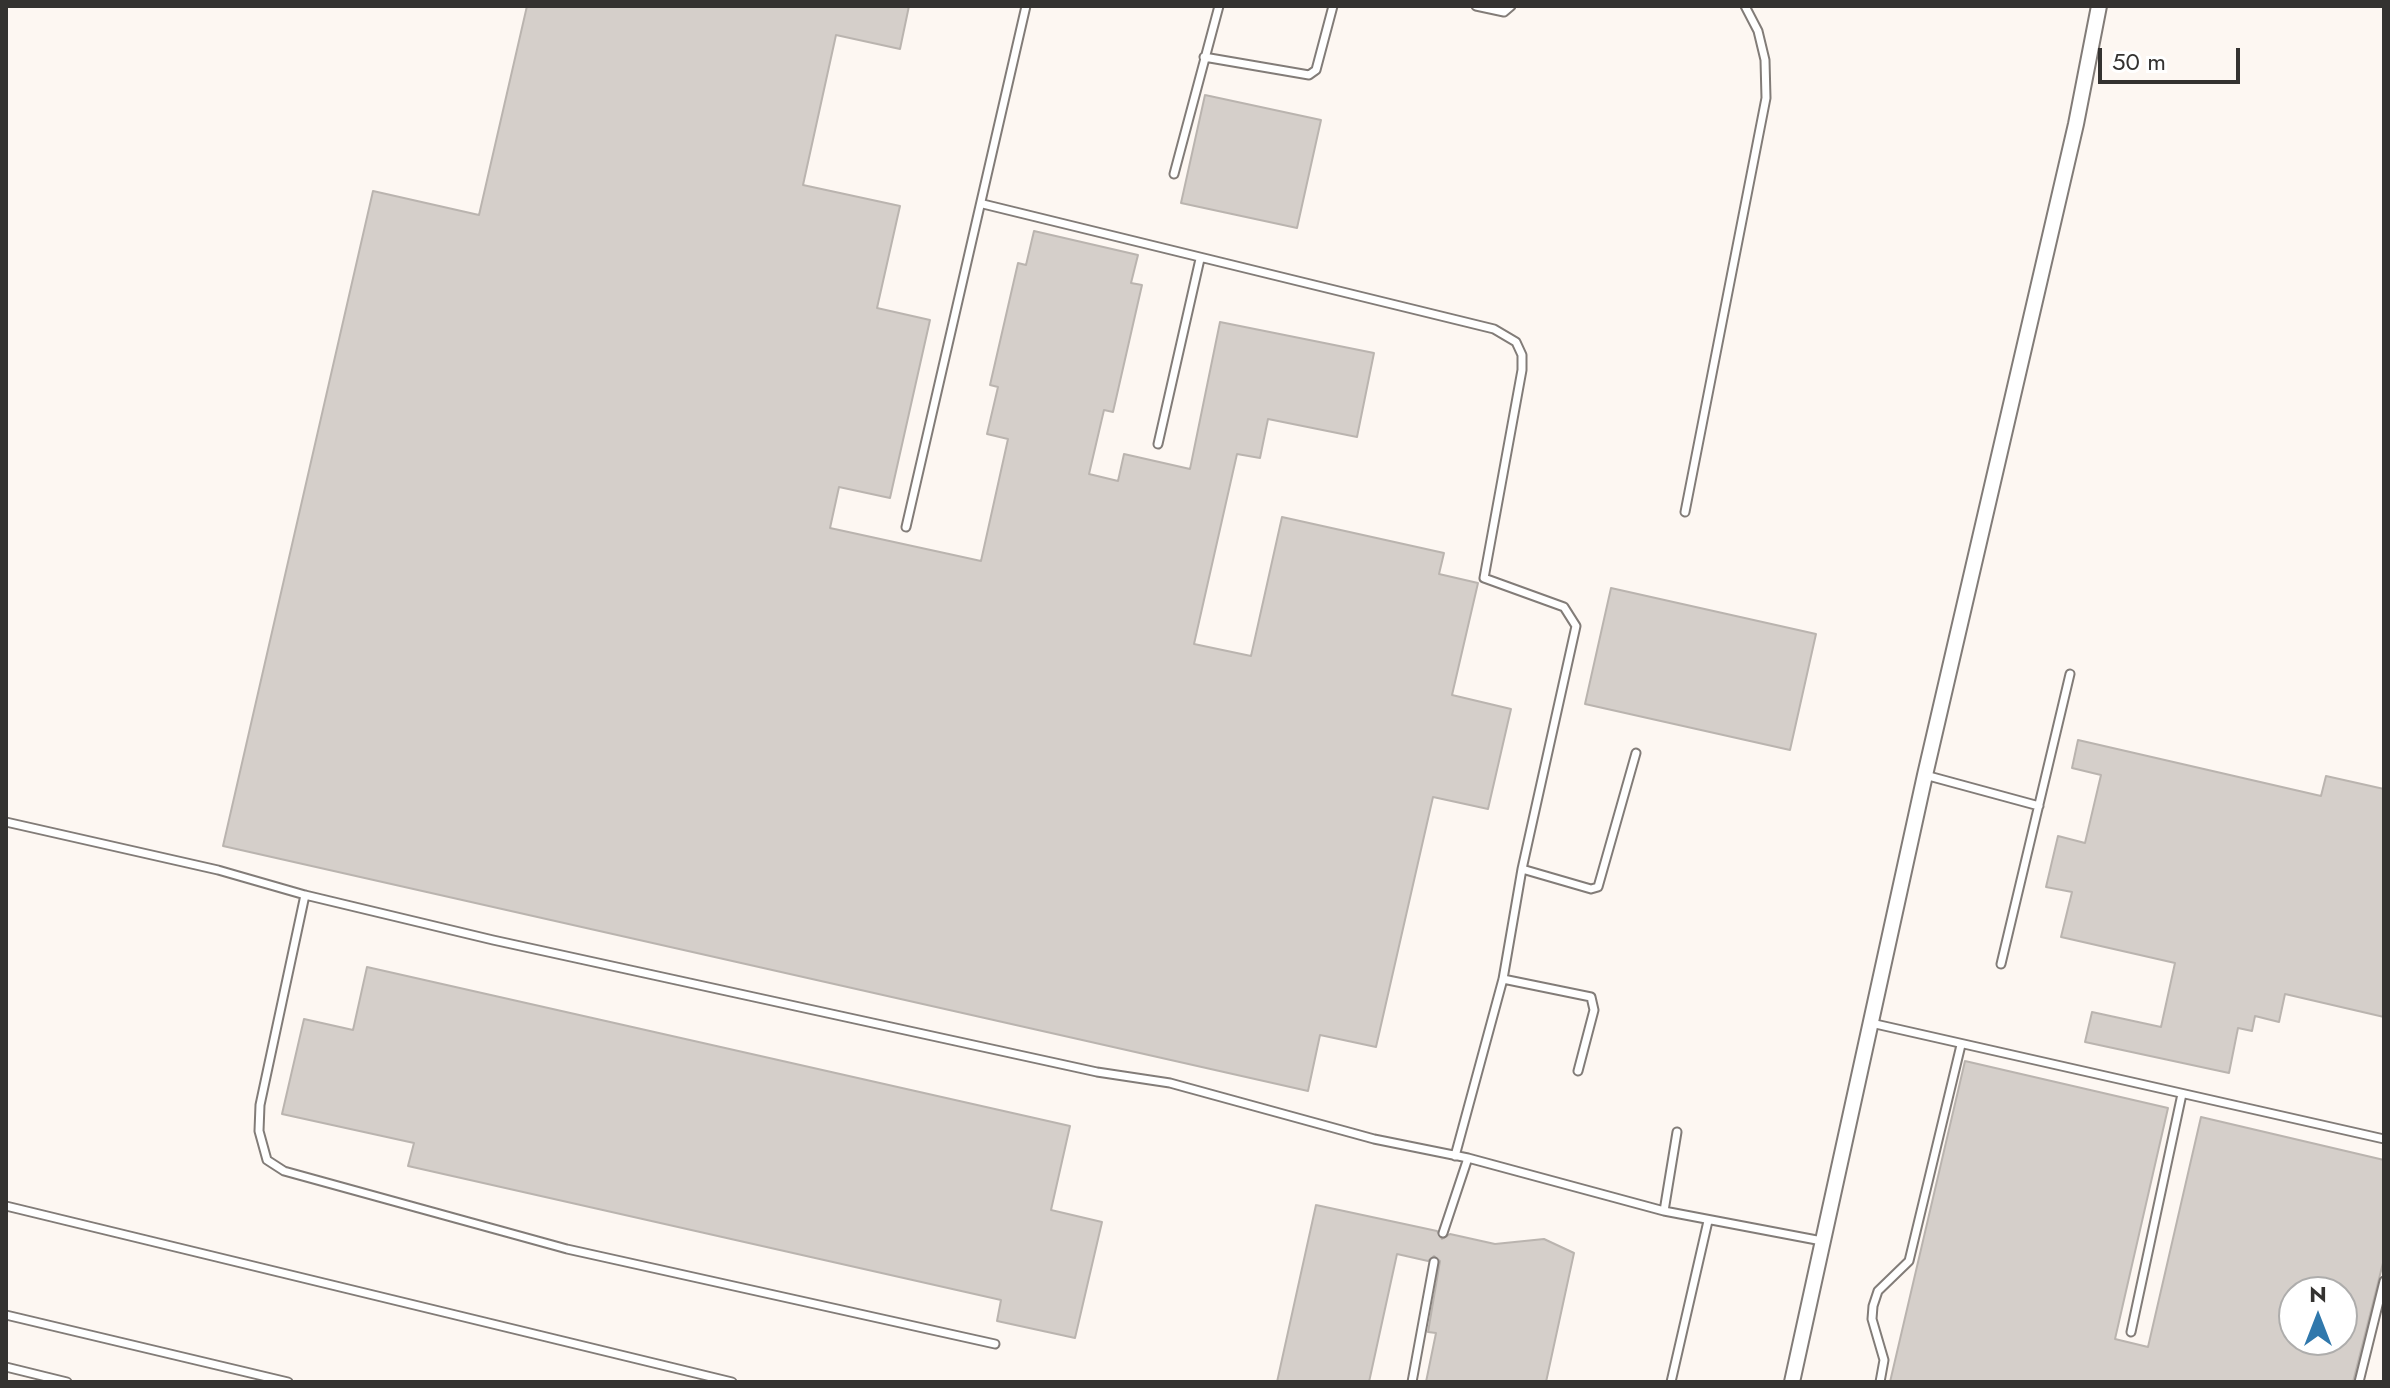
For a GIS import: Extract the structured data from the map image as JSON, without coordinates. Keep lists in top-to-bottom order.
{
  "scale_bar": "50 m",
  "north": "top"
}
